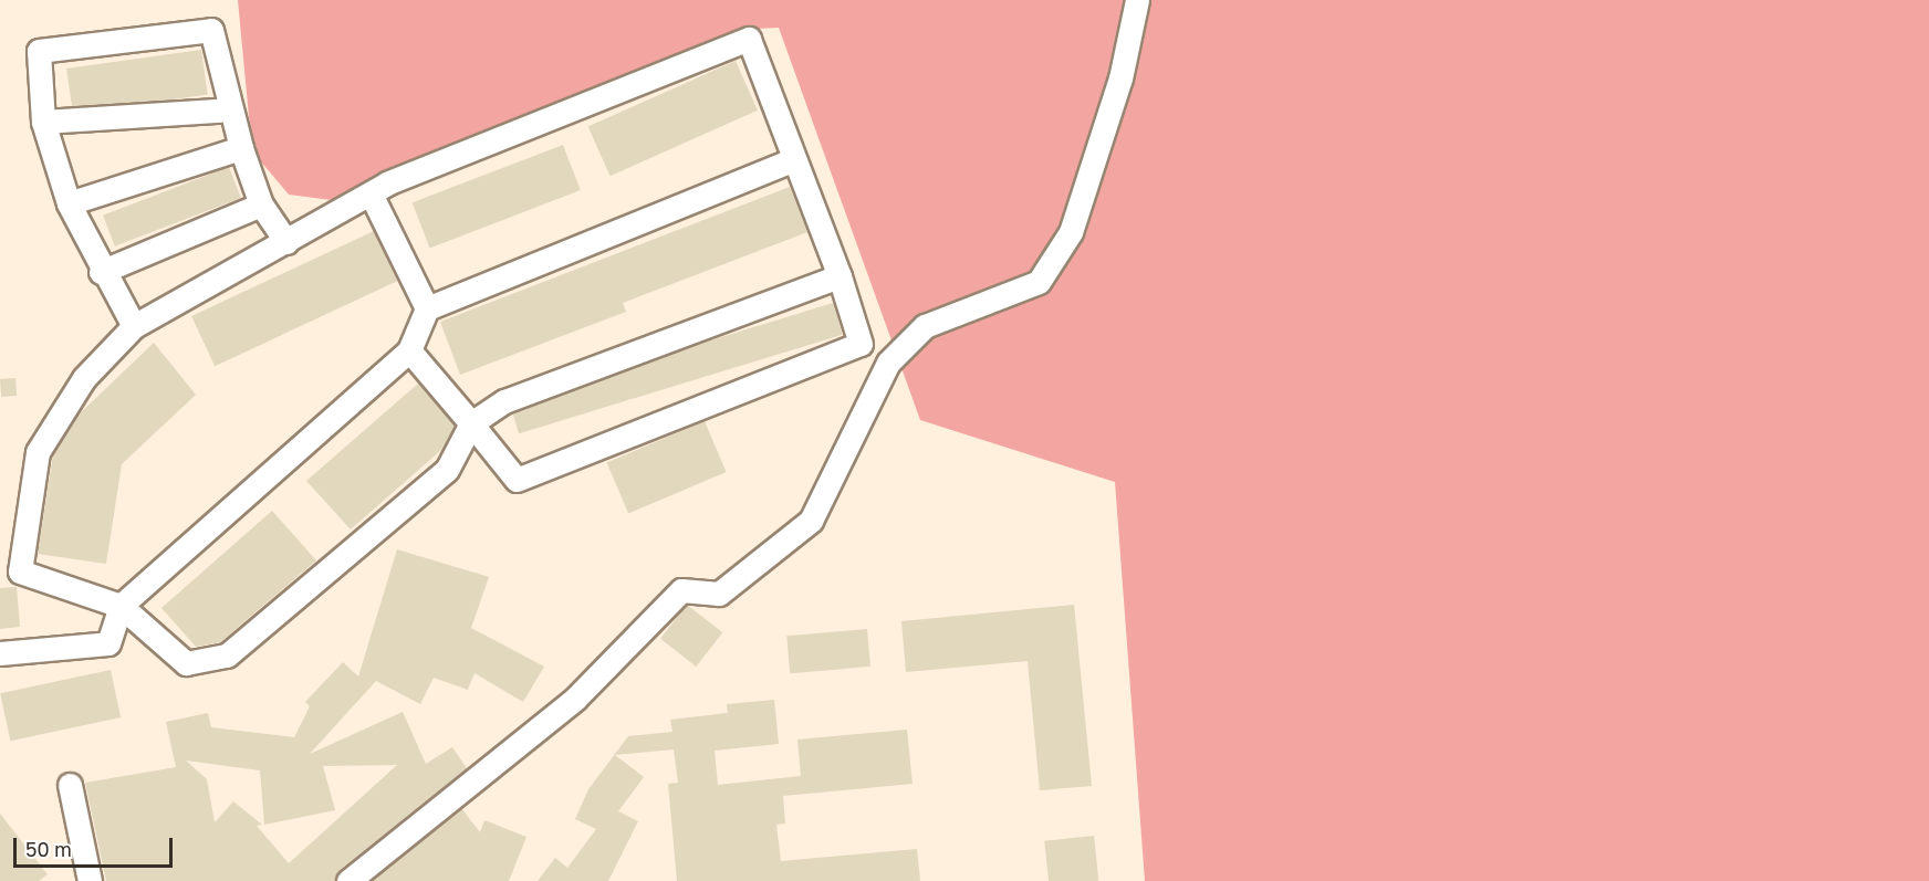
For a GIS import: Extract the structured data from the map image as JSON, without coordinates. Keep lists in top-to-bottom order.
{
  "scale_bar": "50 m"
}
